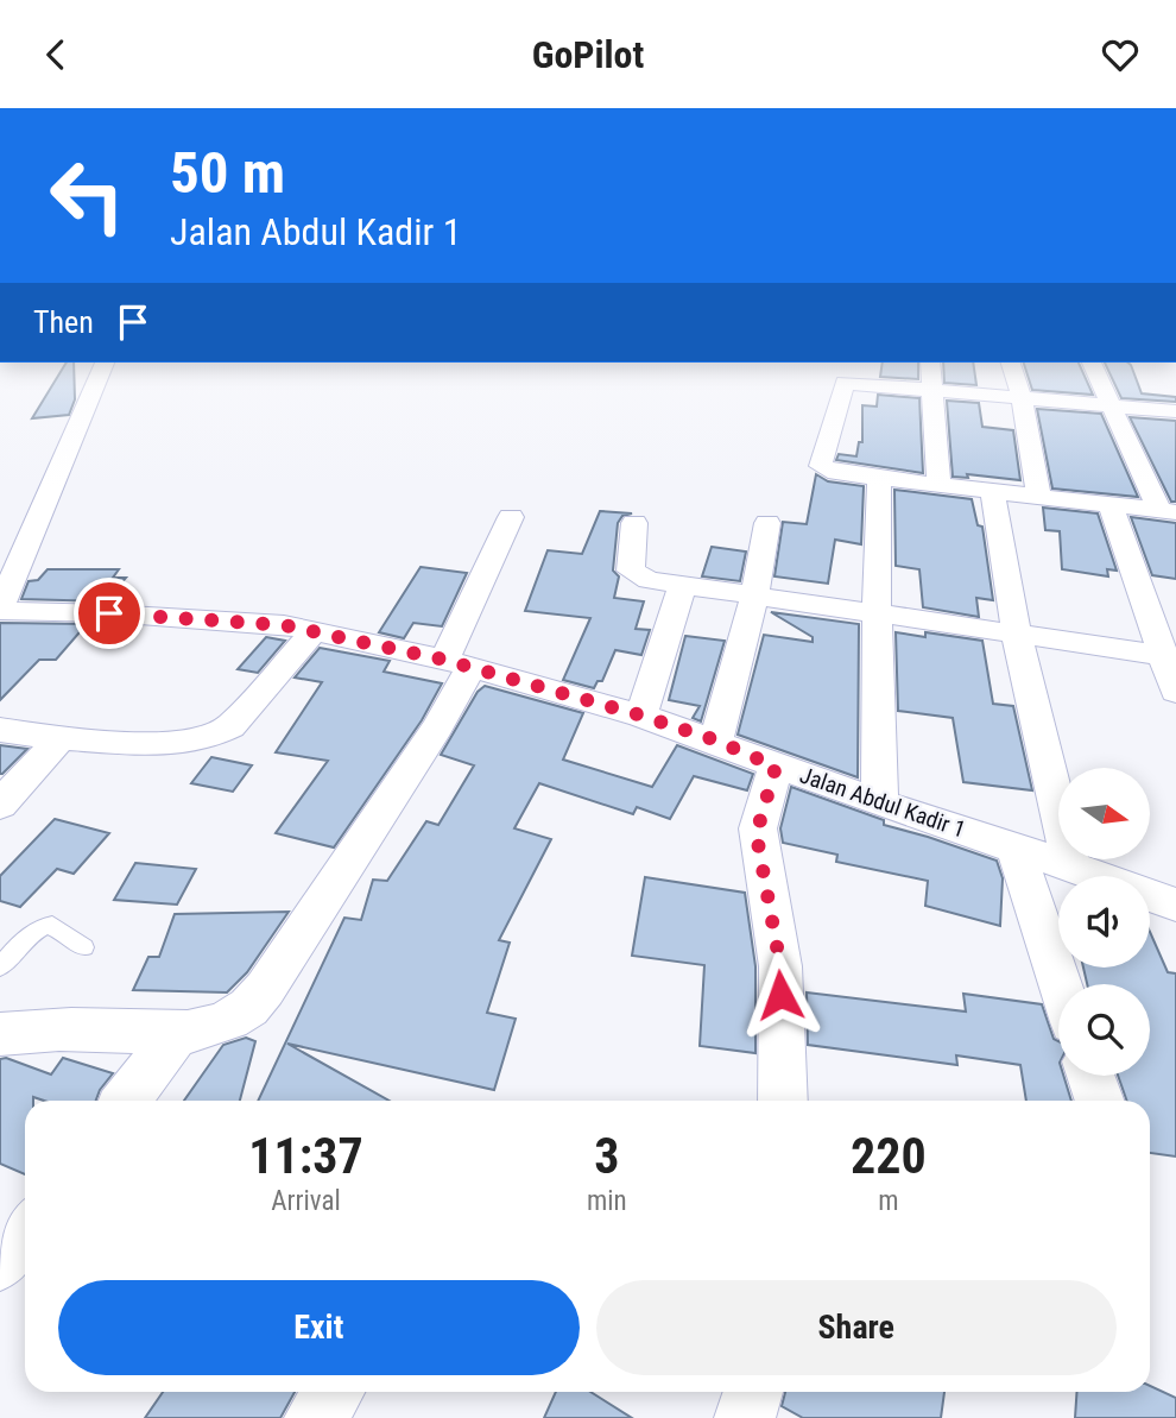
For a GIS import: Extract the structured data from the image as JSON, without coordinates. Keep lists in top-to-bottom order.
{
  "streets": {
    "street": ["Jalan Abdul Kadir 1"]
  },
  "north": "right",
  "page": {
    "header": "GoPilot",
    "turn": ["50 m", "Jalan Abdul Kadir 1"],
    "then": "Then",
    "eta": [
      "11:37",
      "Arrival",
      "3",
      "min",
      "220",
      "m"
    ],
    "buttons": ["Exit", "Share"]
  }
}
